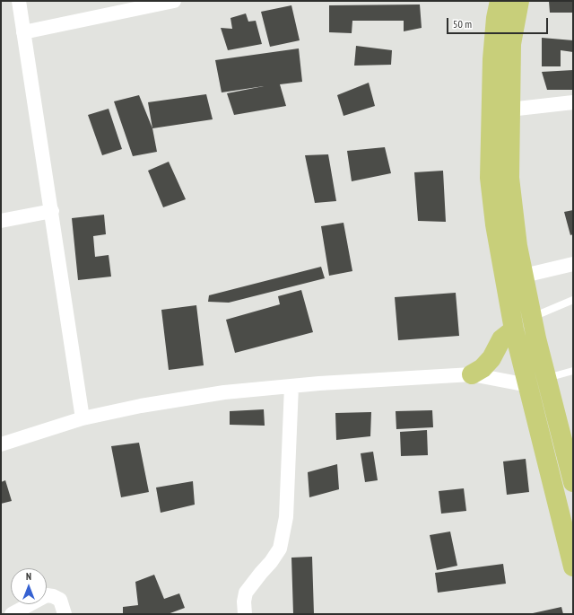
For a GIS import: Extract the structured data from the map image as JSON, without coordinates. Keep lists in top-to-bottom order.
{
  "scale_bar": "50 m",
  "north": "top"
}
